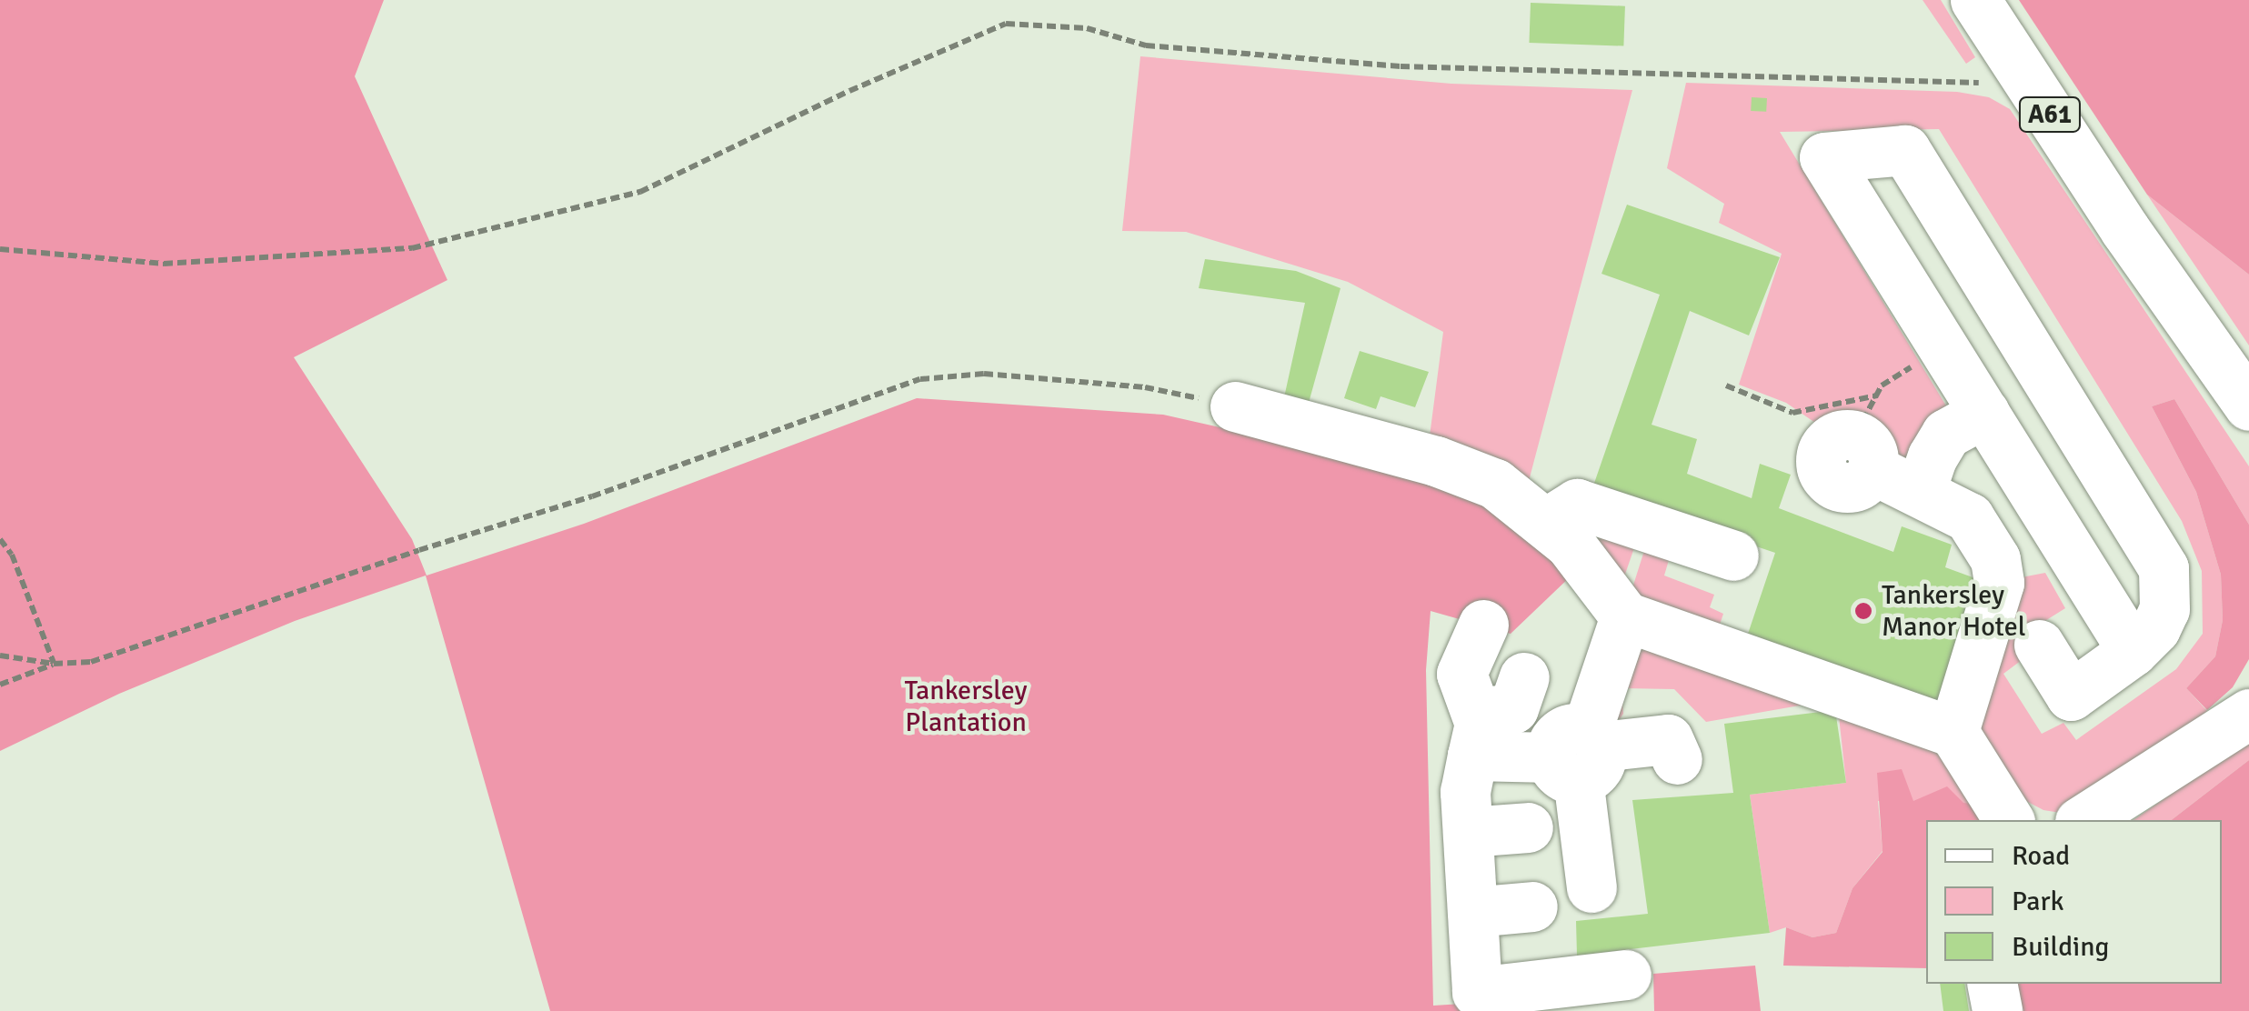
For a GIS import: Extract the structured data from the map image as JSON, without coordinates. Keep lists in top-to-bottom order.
{
  "streets": {
    "main road": ["A61"]
  },
  "parks": ["Tankersley Plantation"],
  "places": ["Tankersley Manor Hotel"],
  "legend": ["Road", "Park", "Building"]
}
